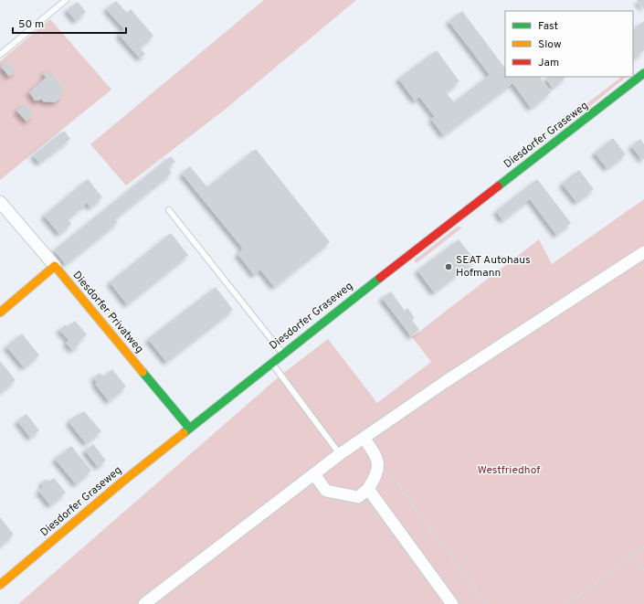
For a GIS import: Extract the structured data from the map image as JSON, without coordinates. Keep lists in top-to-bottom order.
{
  "streets": {
    "main road": ["Diesdorfer Graseweg", "Diesdorfer Privatweg"]
  },
  "crossings": [
    ["Diesdorfer Graseweg", "Diesdorfer Privatweg"]
  ],
  "parks": ["Westfriedhof"],
  "places": ["SEAT Autohaus Hofmann"],
  "legend": ["Fast", "Slow", "Jam"],
  "scale_bar": "50 m"
}
